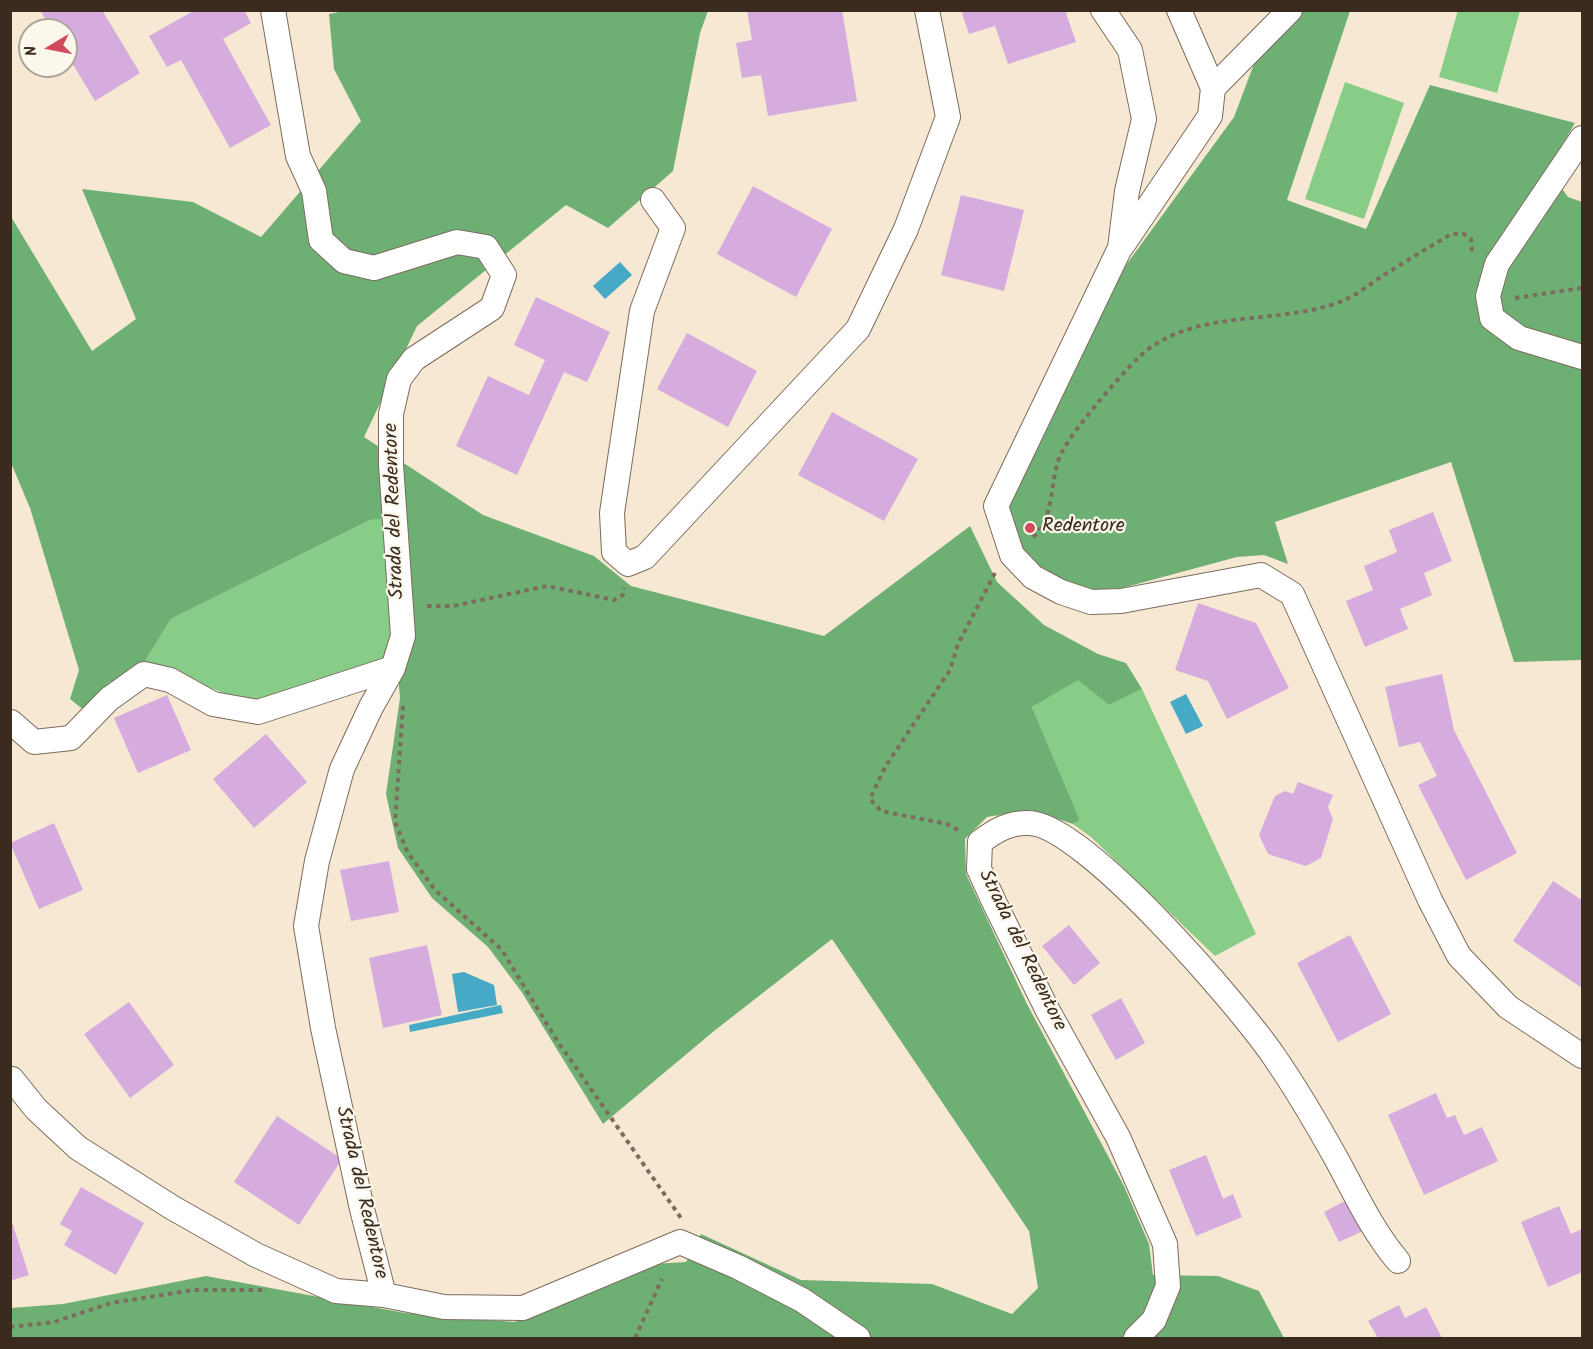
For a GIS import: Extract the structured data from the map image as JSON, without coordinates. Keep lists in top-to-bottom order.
{
  "streets": {
    "street": ["Strada del Redentore"]
  },
  "places": ["Redentore"],
  "north": "left"
}
